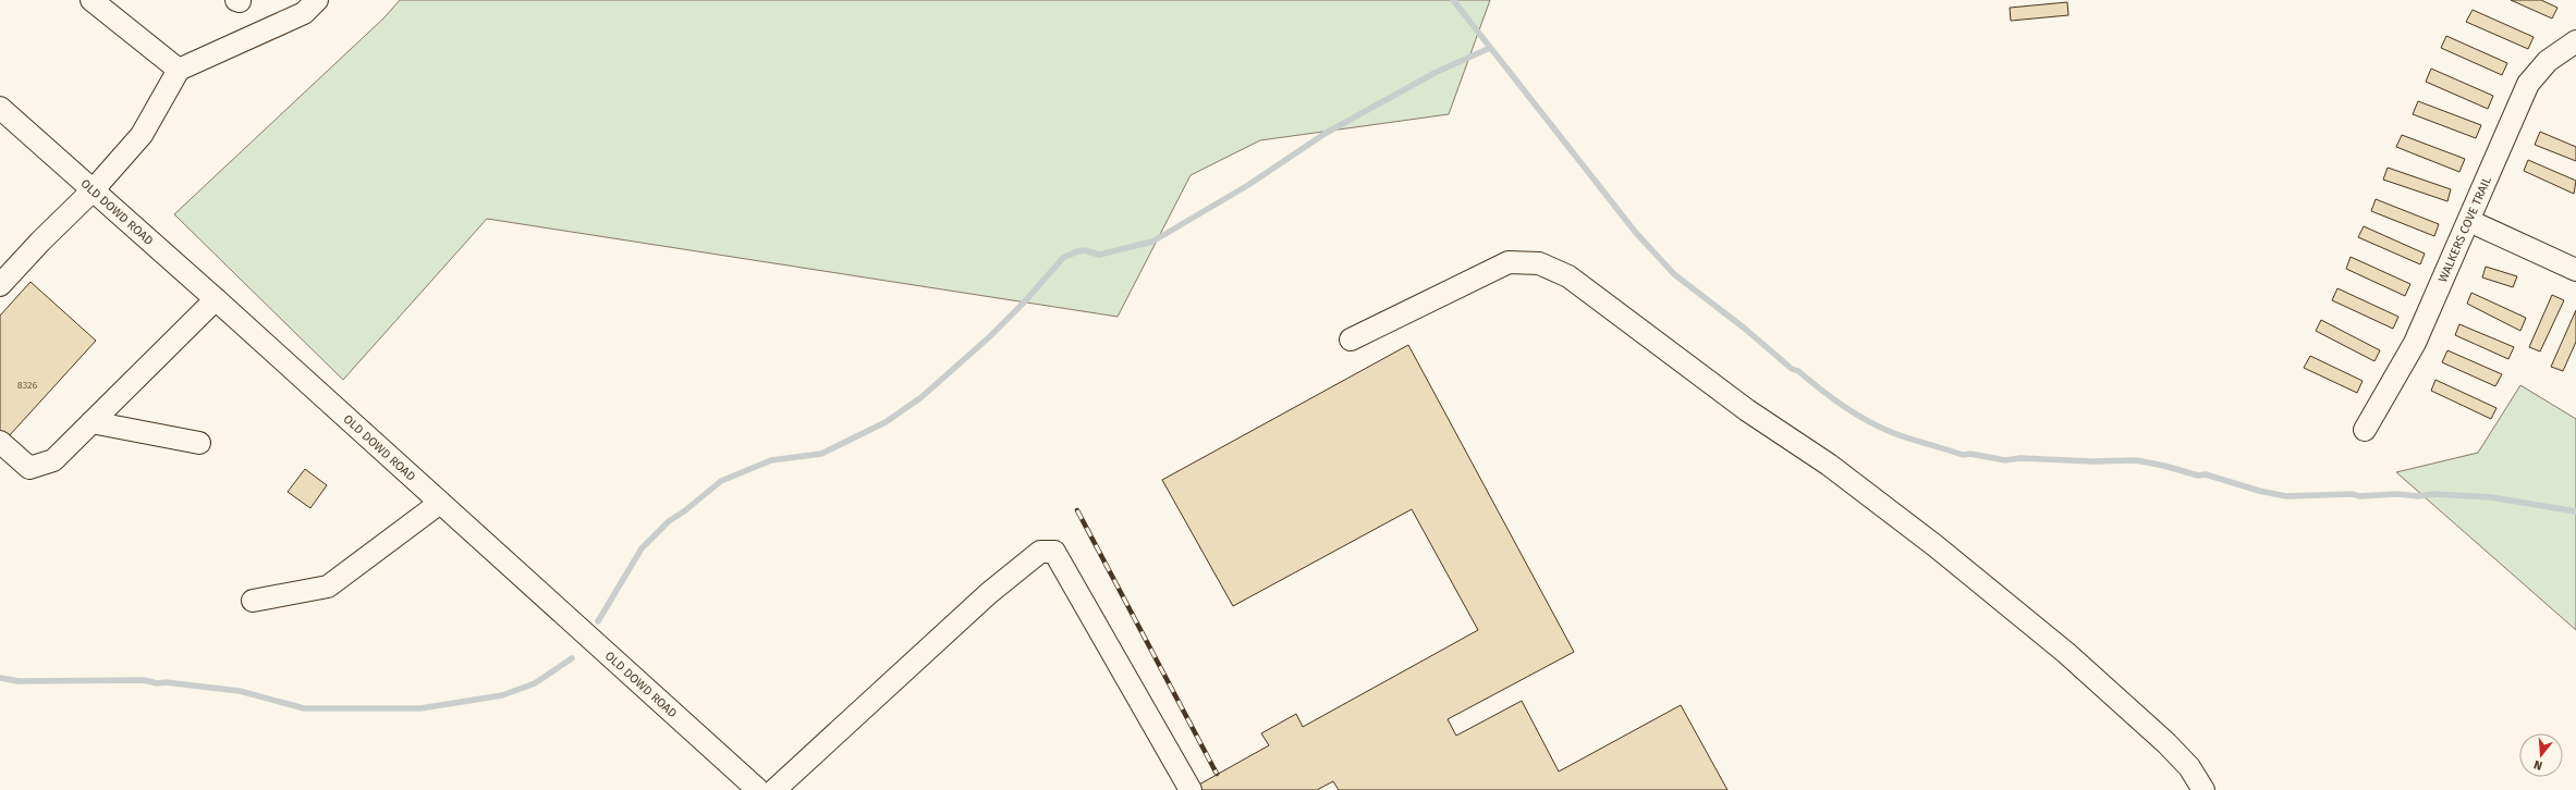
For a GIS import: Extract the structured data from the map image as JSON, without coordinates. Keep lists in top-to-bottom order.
{
  "streets": {
    "street": ["OLD DOWD ROAD", "WALKERS COVE TRAIL"]
  },
  "house_numbers": ["8326"],
  "north": "bottom"
}
